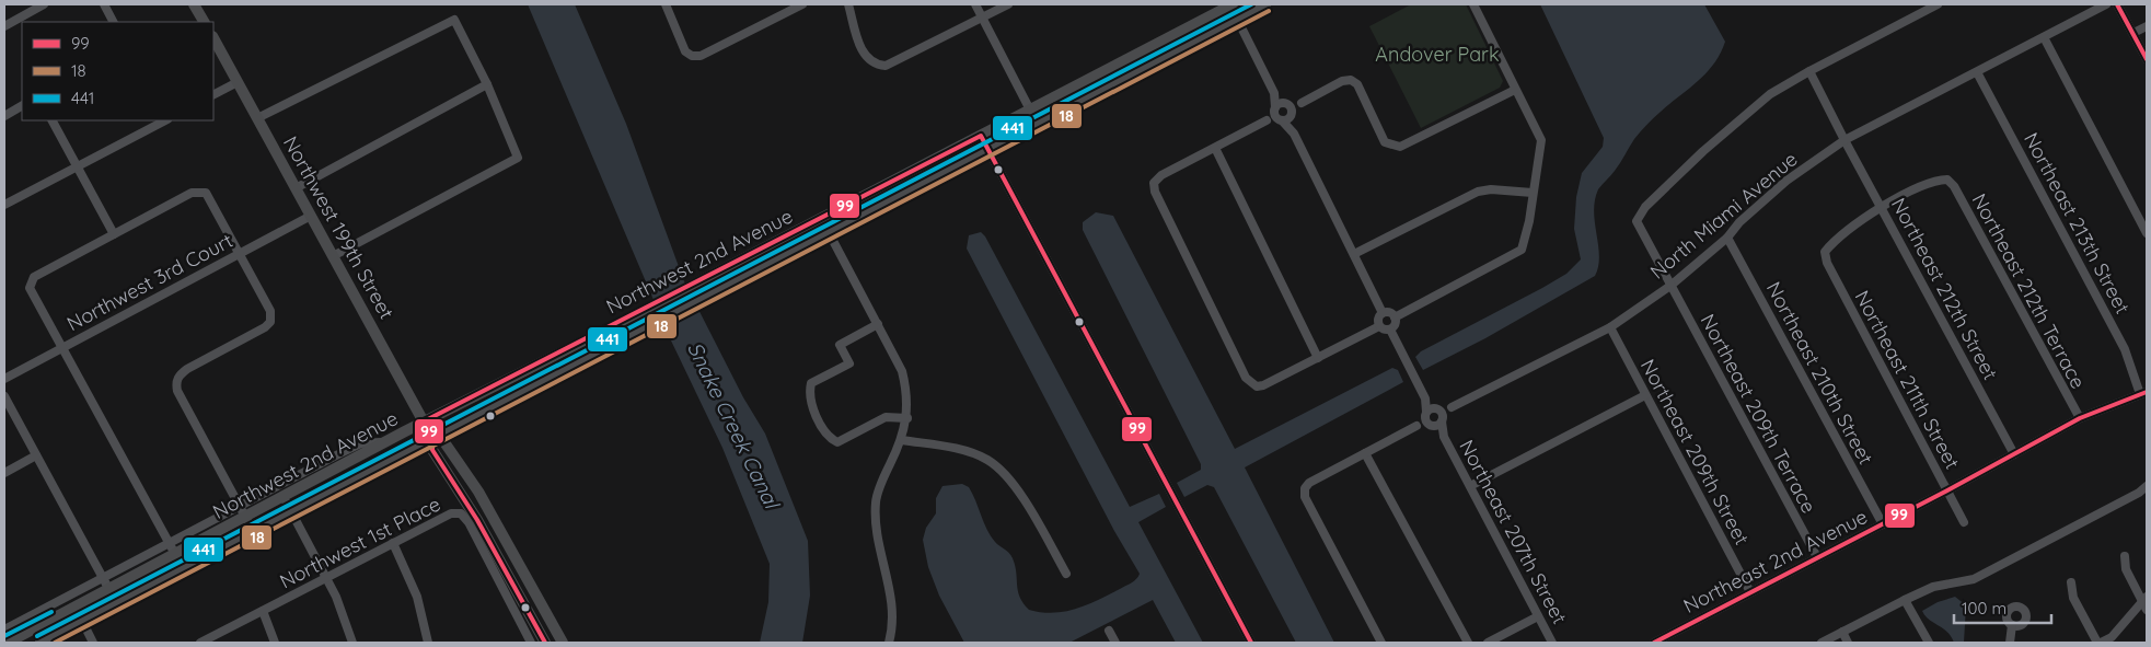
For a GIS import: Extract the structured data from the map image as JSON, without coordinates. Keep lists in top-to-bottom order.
{
  "streets": {
    "main road": ["Northwest 199th Street", "Northwest 2nd Avenue"],
    "street": [
      "North Miami Avenue",
      "Northeast 213th Street",
      "Northwest 3rd Court",
      "Northeast 212th Street",
      "Northeast 212th Terrace",
      "Northeast 210th Street",
      "Northeast 211th Street",
      "Northeast 209th Terrace",
      "Northeast 209th Street",
      "Northeast 207th Street",
      "Northwest 1st Place",
      "Northeast 2nd Avenue"
    ]
  },
  "crossings": [
    ["North Miami Avenue", "Northeast 213th Street"],
    ["North Miami Avenue", "Northeast 212th Street"],
    ["North Miami Avenue", "Northeast 210th Street"],
    ["North Miami Avenue", "Northeast 209th Terrace"],
    ["North Miami Avenue", "Northeast 209th Street"],
    ["North Miami Avenue", "Northeast 207th Street"],
    ["Northeast 213th Street", "Northeast 2nd Avenue"],
    ["Northwest 199th Street", "Northwest 2nd Avenue"],
    ["Northwest 199th Street", "Northwest 3rd Court"],
    ["Northeast 212th Street", "Northeast 212th Terrace"],
    ["Northeast 212th Street", "Northeast 211th Street"],
    ["Northeast 212th Street", "Northeast 209th Terrace"],
    ["Northeast 212th Street", "Northeast 2nd Avenue"],
    ["Northeast 212th Terrace", "Northeast 211th Street"],
    ["Northeast 212th Terrace", "Northeast 2nd Avenue"],
    ["Northeast 210th Street", "Northeast 2nd Avenue"],
    ["Northeast 211th Street", "Northeast 2nd Avenue"],
    ["Northeast 209th Terrace", "Northeast 2nd Avenue"],
    ["Northeast 209th Street", "Northeast 2nd Avenue"]
  ],
  "water": ["Snake Creek Canal"],
  "parks": ["Andover Park"],
  "lines": ["transit line 99", "transit line 441", "transit line 18"],
  "legend": ["99", "18", "441"],
  "scale_bar": "100 m"
}
